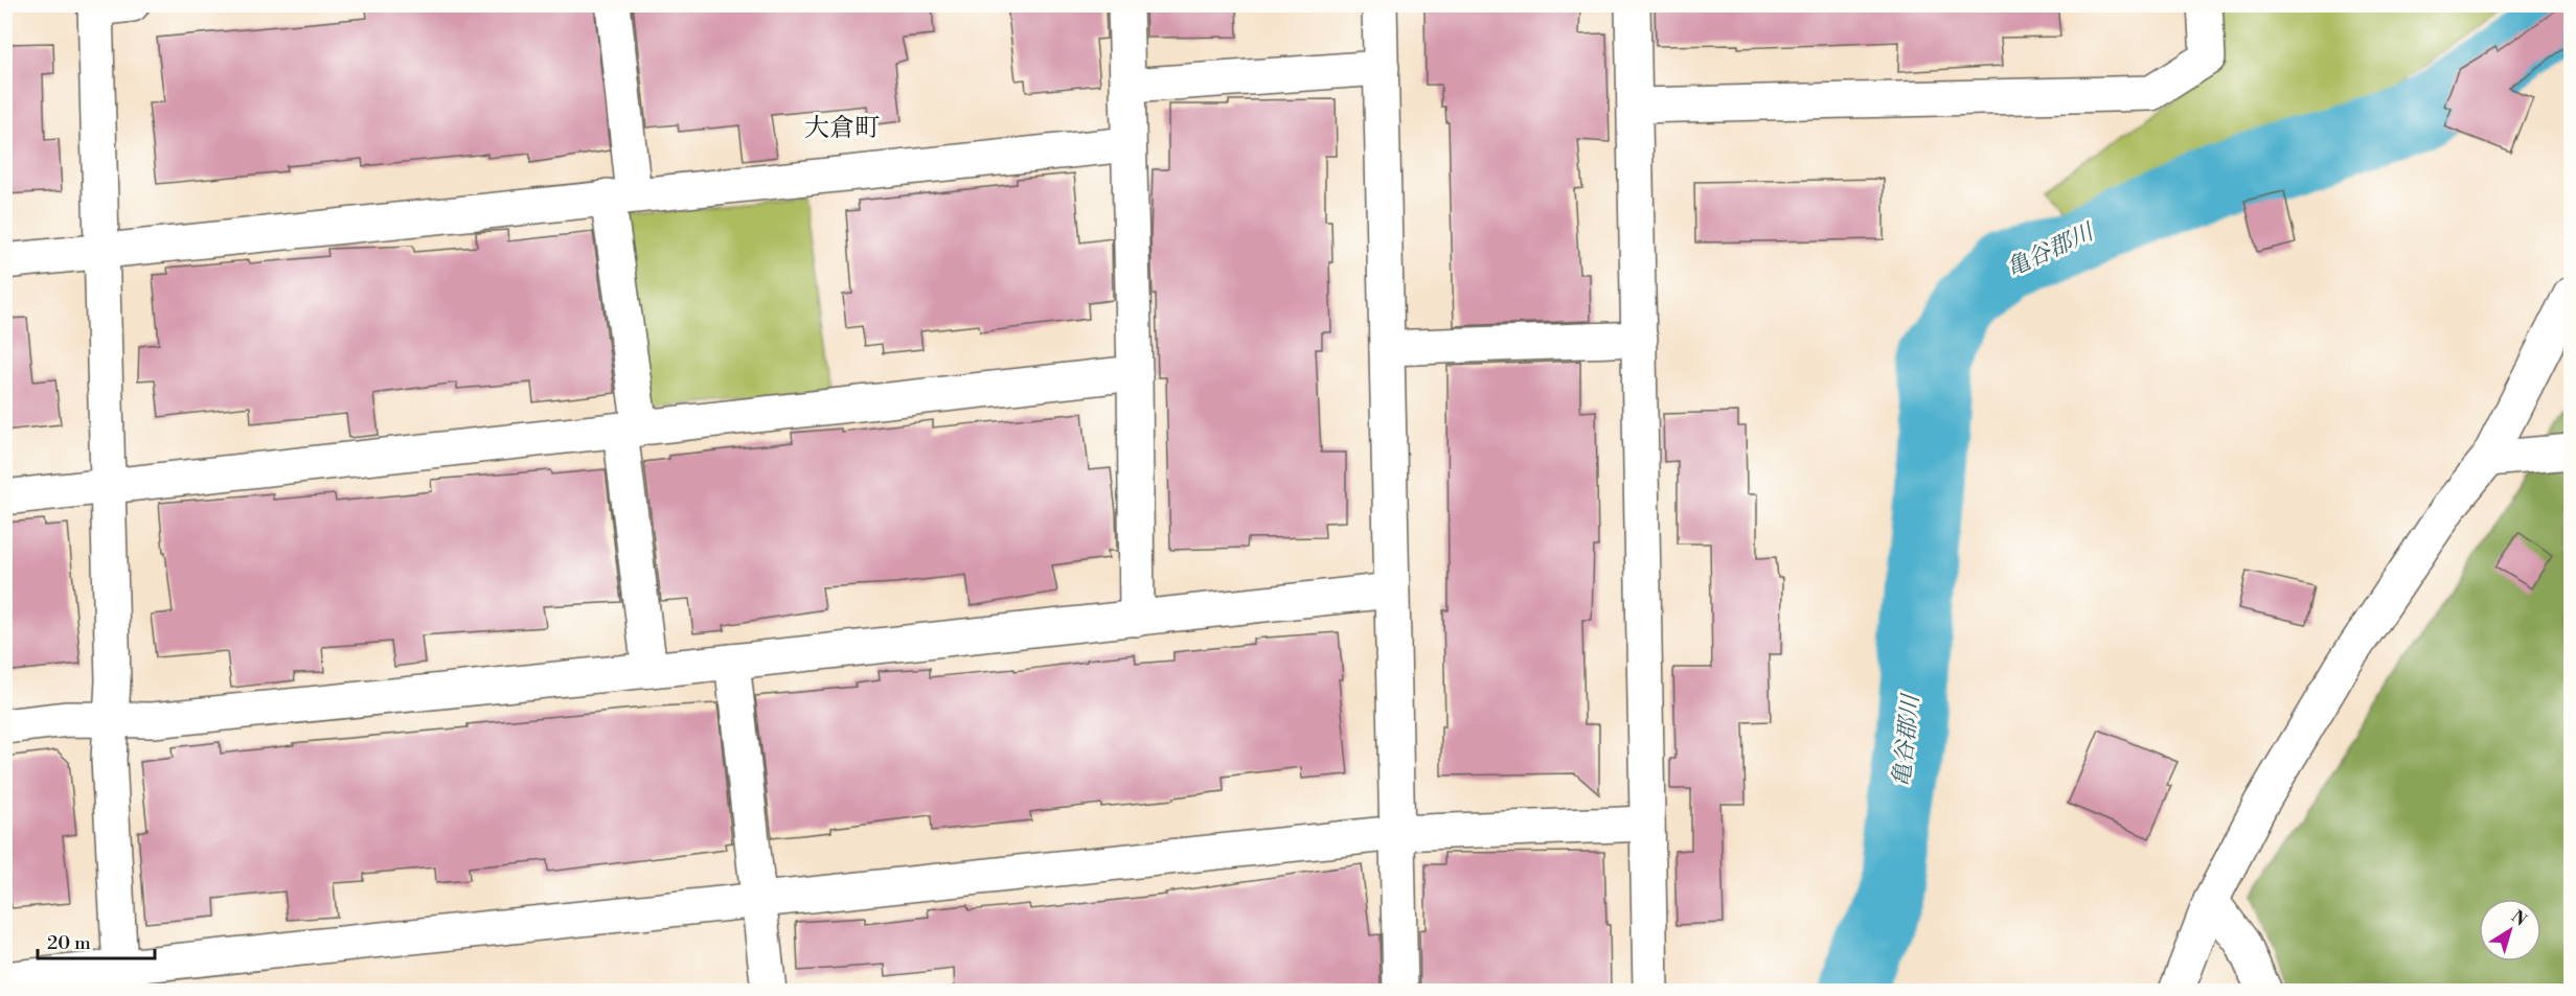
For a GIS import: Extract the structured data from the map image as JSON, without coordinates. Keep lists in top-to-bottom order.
{
  "districts": ["大倉町"],
  "water": ["亀谷郡川"],
  "scale_bar": "20 m",
  "north": "top right"
}
